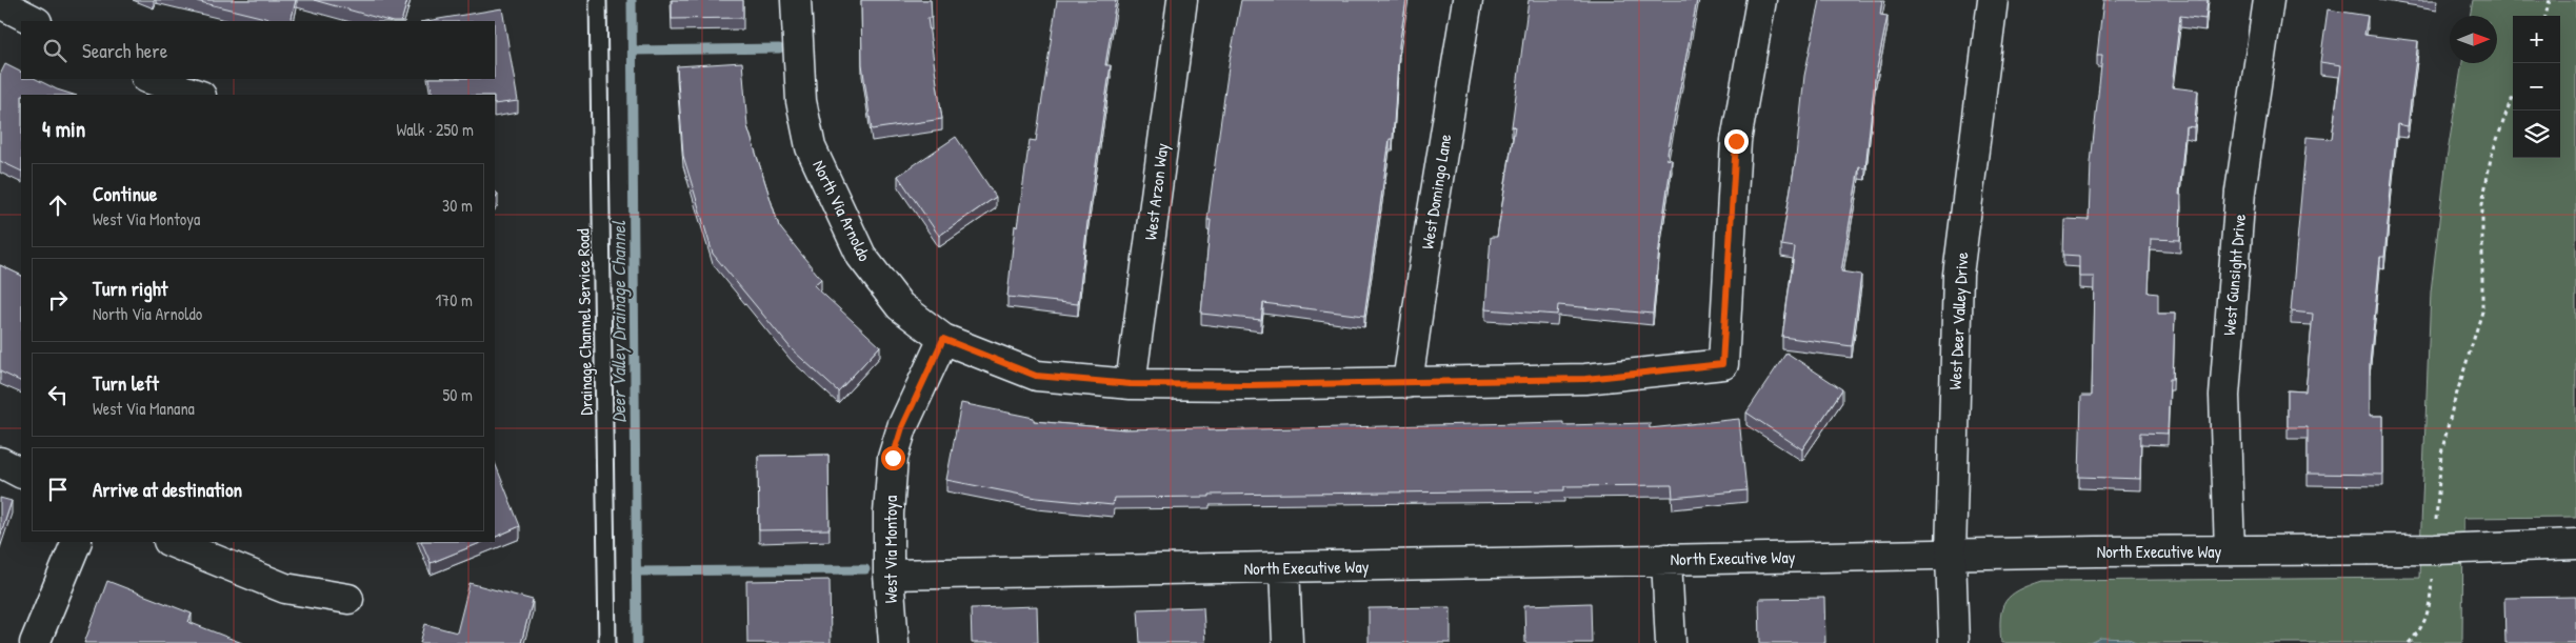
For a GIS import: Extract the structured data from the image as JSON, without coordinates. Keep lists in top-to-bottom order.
{
  "streets": {
    "street": [
      "West Arzon Way",
      "West Domingo Lane",
      "North Via Arnoldo",
      "West Gunsight Drive",
      "West Deer Valley Drive",
      "West Via Montoya",
      "North Executive Way"
    ],
    "lane": ["Drainage Channel Service Road"]
  },
  "crossings": [
    ["West Arzon Way", "North Via Arnoldo"],
    ["West Domingo Lane", "North Via Arnoldo"],
    ["North Via Arnoldo", "West Via Montoya"],
    ["West Gunsight Drive", "North Executive Way"],
    ["West Deer Valley Drive", "North Executive Way"],
    ["West Via Montoya", "North Executive Way"]
  ],
  "water": ["Deer Valley Drainage Channel"],
  "north": "right",
  "page": {
    "map_buttons": ["+", "−"],
    "search": "Search here",
    "heading": ["4 min", "Walk · 250 m"],
    "list": [
      ["Continue", "West Via Montoya", "30 m"],
      ["Turn right", "North Via Arnoldo", "170 m"],
      ["Turn left", "West Via Manana", "50 m"],
      "Arrive at destination"
    ]
  }
}
